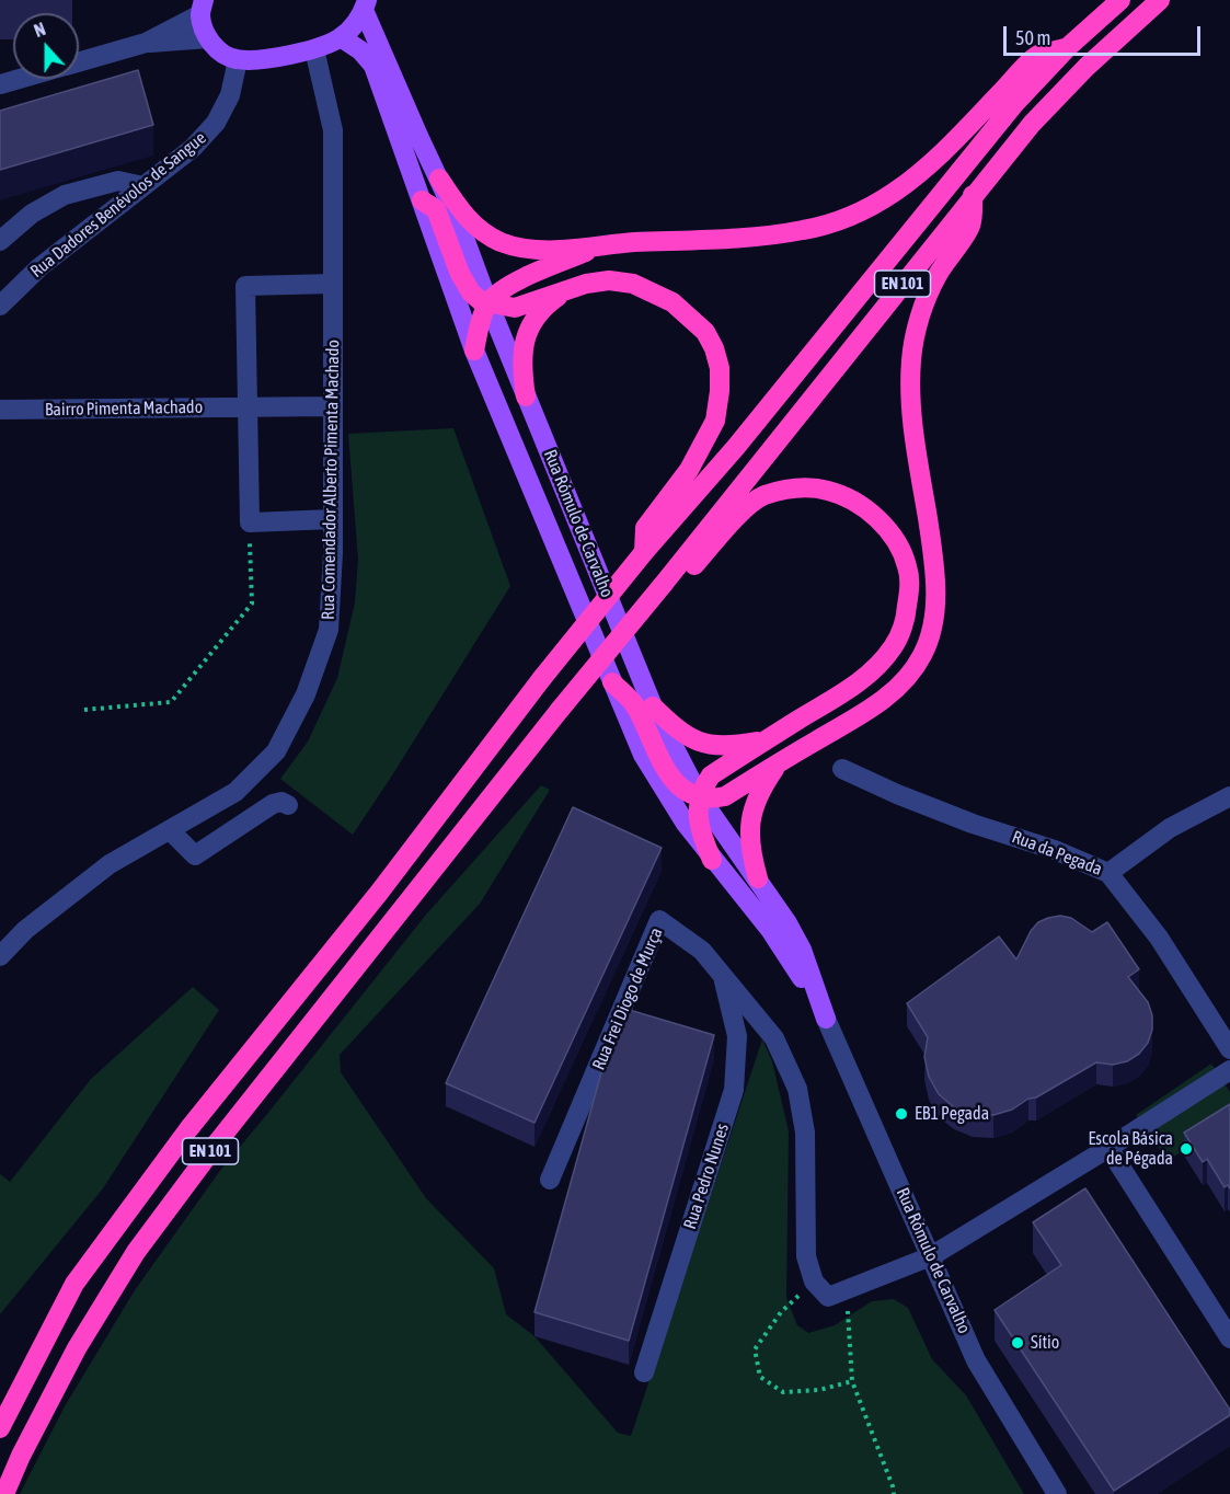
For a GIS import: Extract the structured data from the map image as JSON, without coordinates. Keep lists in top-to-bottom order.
{
  "streets": {
    "highway": ["EN 101"],
    "main road": ["Rua Rómulo de Carvalho"],
    "street": [
      "Rua Dadores Benévolos de Sangue",
      "Bairro Pimenta Machado",
      "Rua Comendador Alberto Pimenta Machado",
      "Rua da Pegada",
      "Rua Frei Diogo de Murça",
      "Rua Pedro Nunes"
    ]
  },
  "crossings": [
    ["Bairro Pimenta Machado", "Rua Comendador Alberto Pimenta Machado"],
    ["Rua Frei Diogo de Murça", "Rua Pedro Nunes"]
  ],
  "places": ["EB1 Pegada", "Escola Básica de Pégada", "Sítio"],
  "scale_bar": "50 m",
  "north": "top"
}
